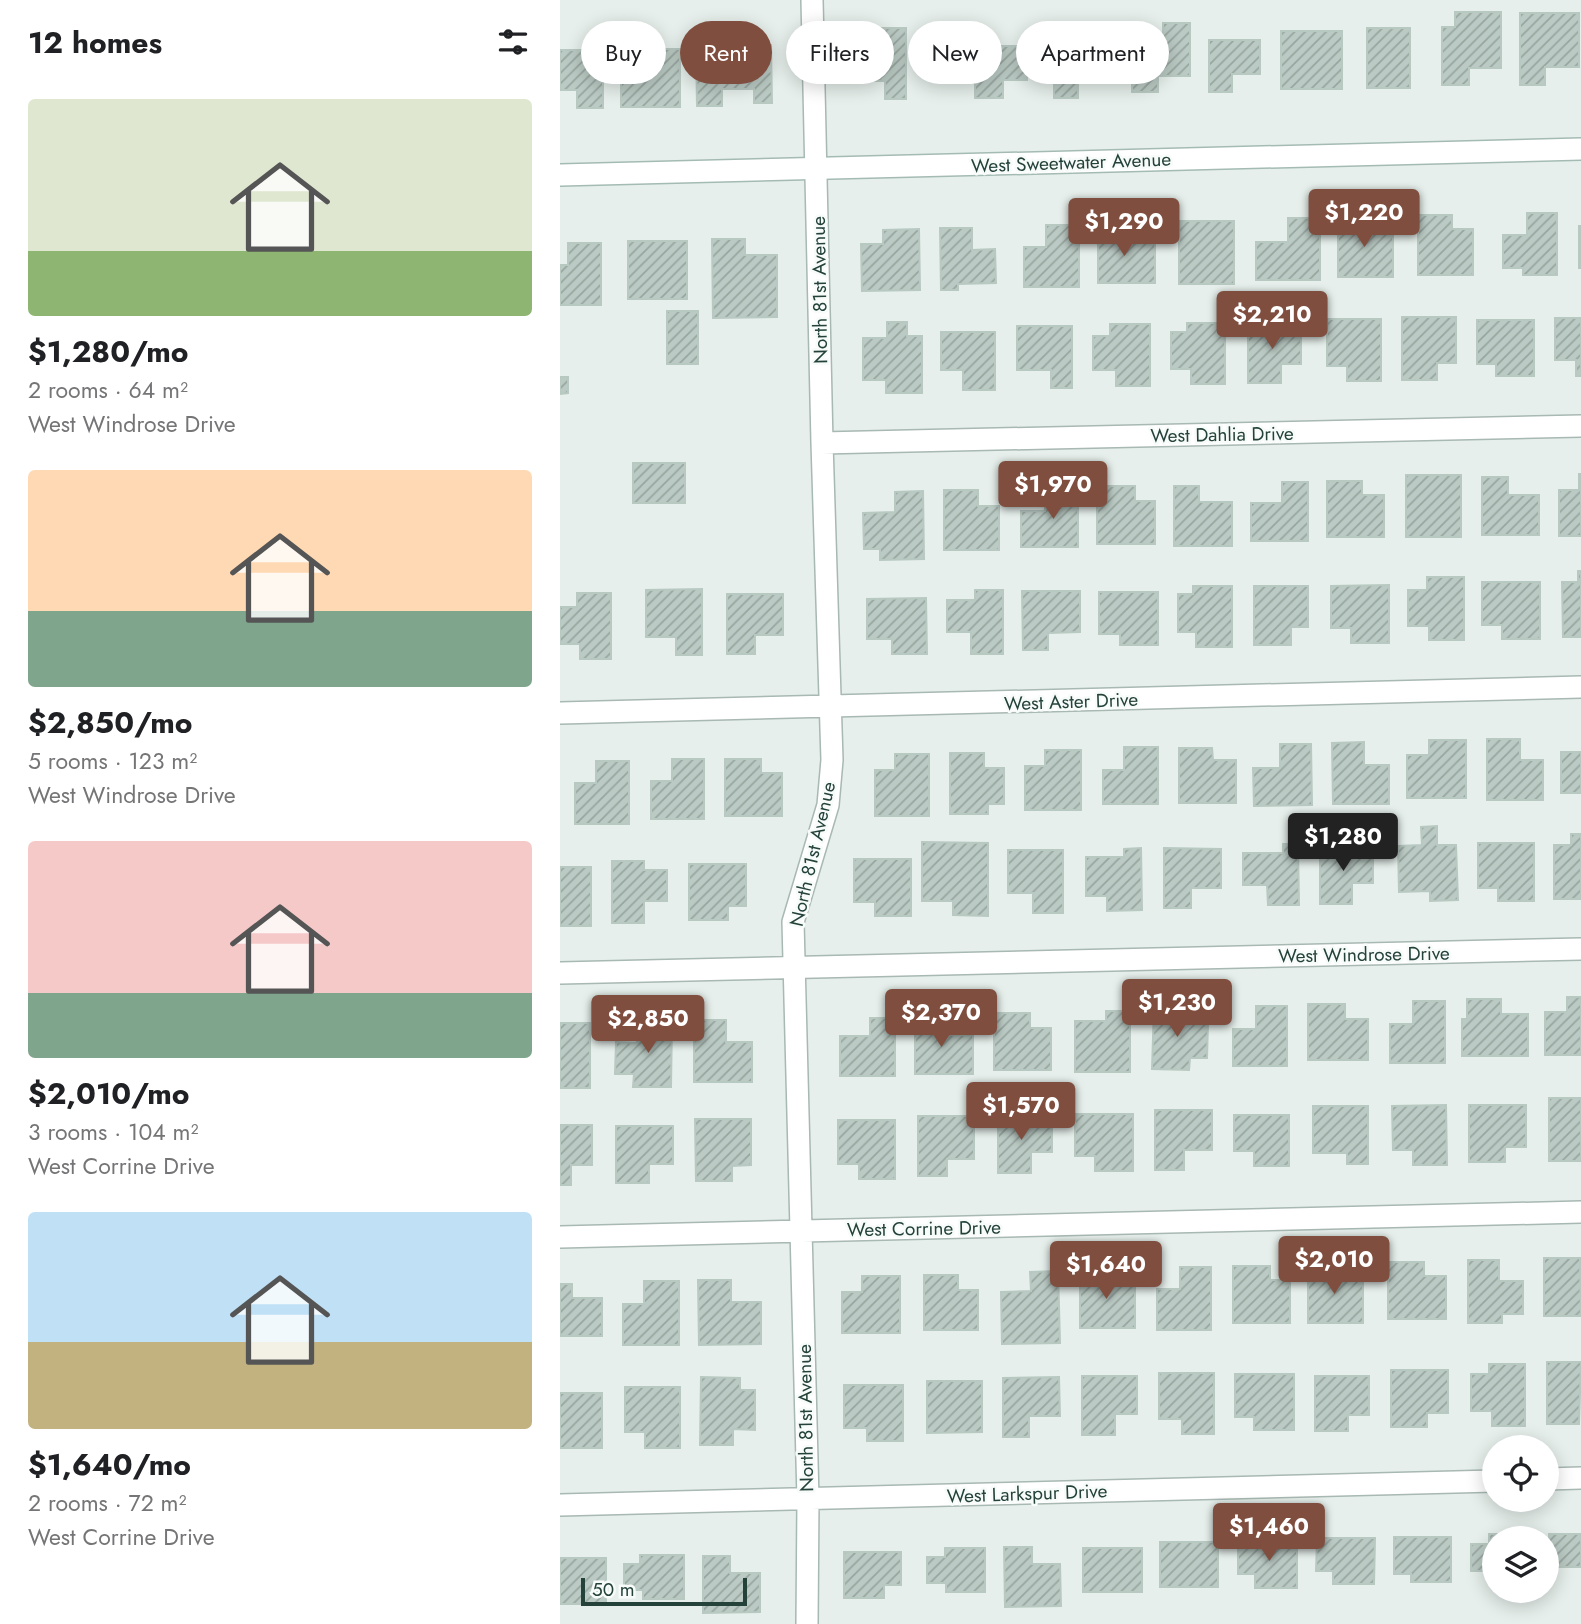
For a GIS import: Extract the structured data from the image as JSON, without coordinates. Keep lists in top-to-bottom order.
{
  "streets": {
    "street": [
      "West Sweetwater Avenue",
      "North 81st Avenue",
      "West Dahlia Drive",
      "West Aster Drive",
      "West Windrose Drive",
      "West Corrine Drive",
      "West Larkspur Drive"
    ]
  },
  "crossings": [
    ["West Sweetwater Avenue", "North 81st Avenue"],
    ["North 81st Avenue", "West Dahlia Drive"],
    ["North 81st Avenue", "West Aster Drive"],
    ["North 81st Avenue", "West Windrose Drive"],
    ["North 81st Avenue", "West Corrine Drive"],
    ["North 81st Avenue", "West Larkspur Drive"]
  ],
  "scale_bar": "50 m",
  "page": {
    "heading": "12 homes",
    "chip": [
      "Buy",
      "Rent",
      "Filters",
      "New",
      "Apartment"
    ],
    "list": [
      {
        "name": "$1,280/mo",
        "note": "2 rooms · 64 m² · West Windrose Drive"
      },
      {
        "name": "$2,850/mo",
        "note": "5 rooms · 123 m² · West Windrose Drive"
      },
      {
        "name": "$2,010/mo",
        "note": "3 rooms · 104 m² · West Corrine Drive"
      },
      {
        "name": "$1,640/mo",
        "note": "2 rooms · 72 m² · West Corrine Drive"
      }
    ],
    "price": [
      "$1,220",
      "$1,290",
      "$2,210",
      "$1,970",
      "$1,280",
      "$1,230",
      "$2,370",
      "$2,850",
      "$1,570",
      "$2,010",
      "$1,640",
      "$1,460"
    ],
    "scale": "50 m"
  }
}
